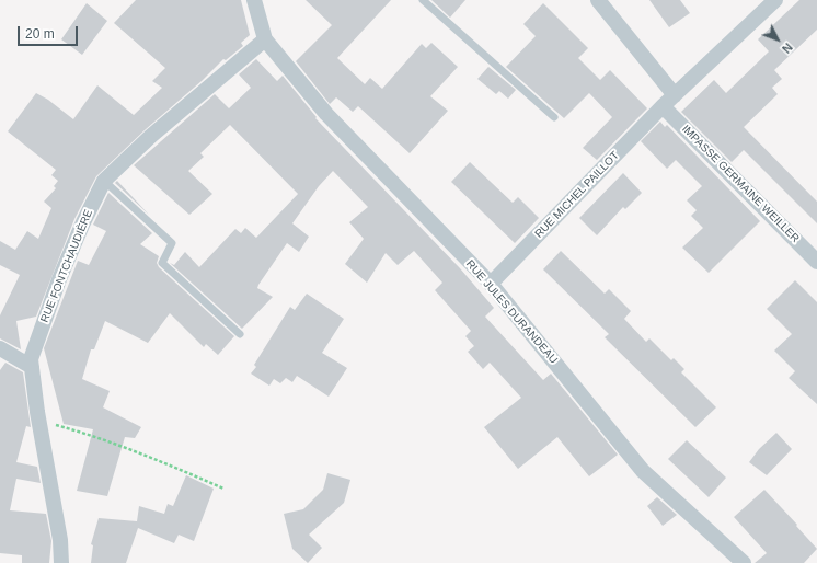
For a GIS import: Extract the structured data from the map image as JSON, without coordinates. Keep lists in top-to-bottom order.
{
  "streets": {
    "street": [
      "IMPASSE GERMAINE WEILLER",
      "RUE MICHEL PAILLOT",
      "RUE FONTCHAUDIÈRE",
      "RUE JULES DURANDEAU"
    ]
  },
  "crossings": [
    ["IMPASSE GERMAINE WEILLER", "RUE MICHEL PAILLOT"],
    ["RUE MICHEL PAILLOT", "RUE JULES DURANDEAU"],
    ["RUE FONTCHAUDIÈRE", "RUE JULES DURANDEAU"]
  ],
  "scale_bar": "20 m",
  "north": "bottom right"
}
